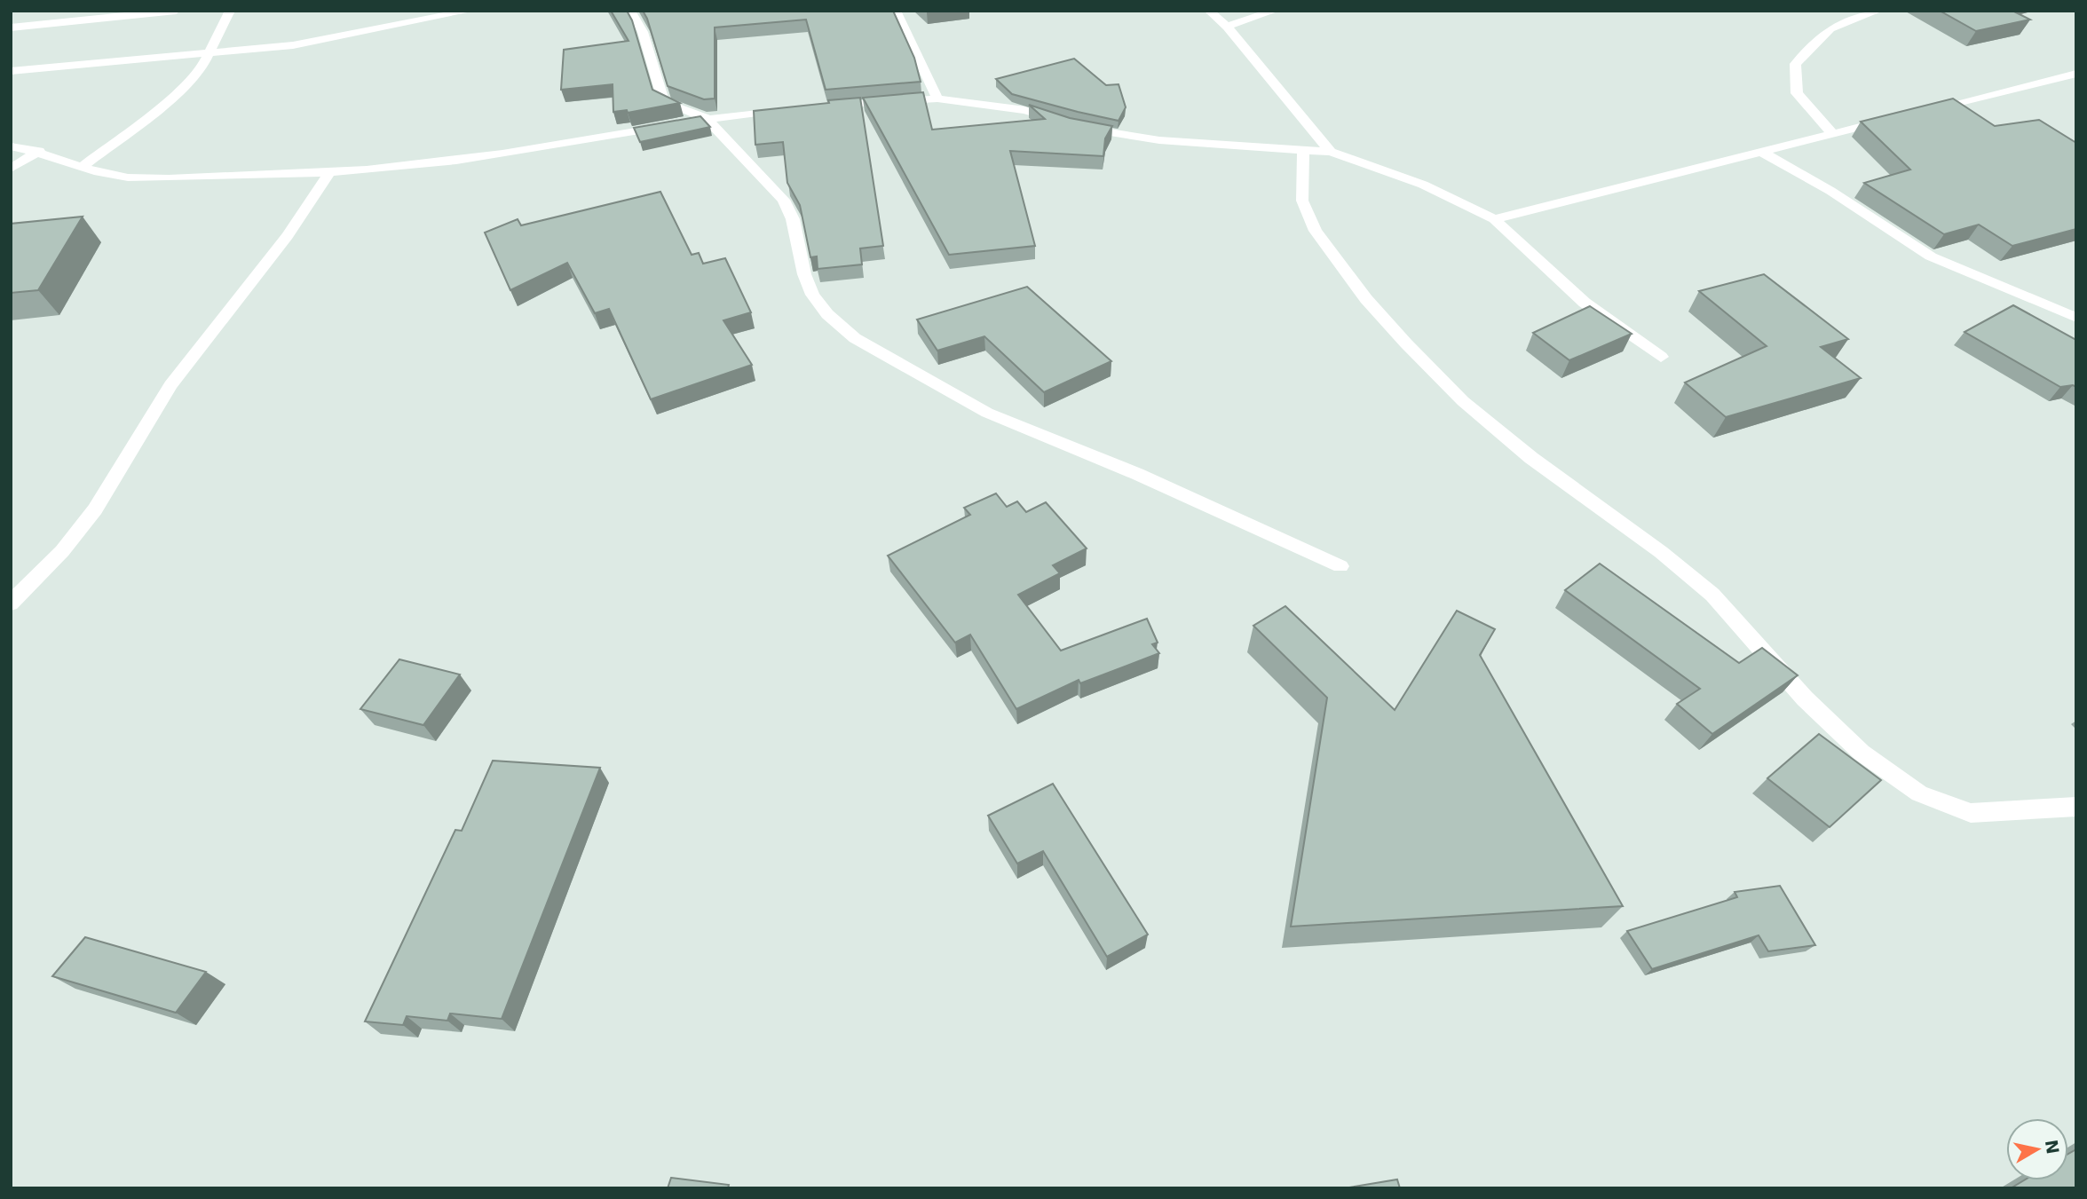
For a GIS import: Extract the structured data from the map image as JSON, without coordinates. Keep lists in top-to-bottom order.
{
  "north": "right"
}
